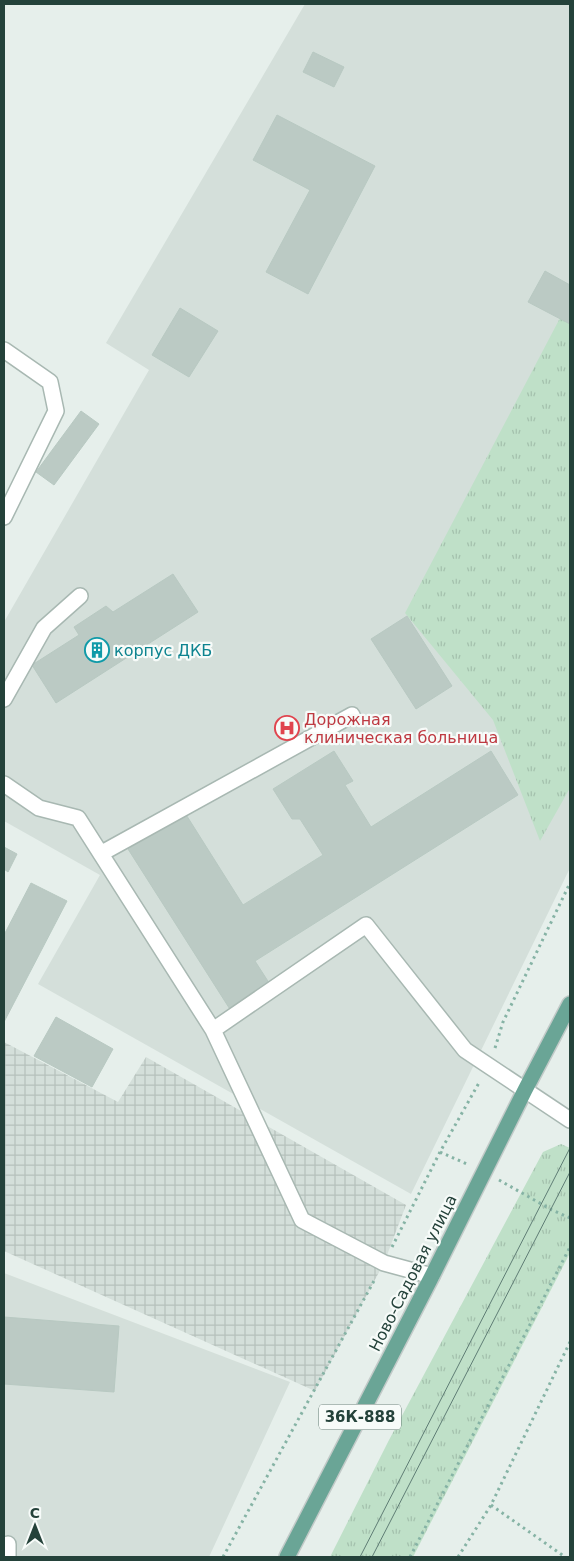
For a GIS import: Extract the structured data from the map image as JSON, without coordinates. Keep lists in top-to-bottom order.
{
  "streets": {
    "main road": ["Ново-Садовая улица", "36К-888"]
  },
  "places": {
    "building": ["корпус ДКБ"],
    "hospital": ["Дорожная клиническая больница"]
  },
  "north": "top"
}
